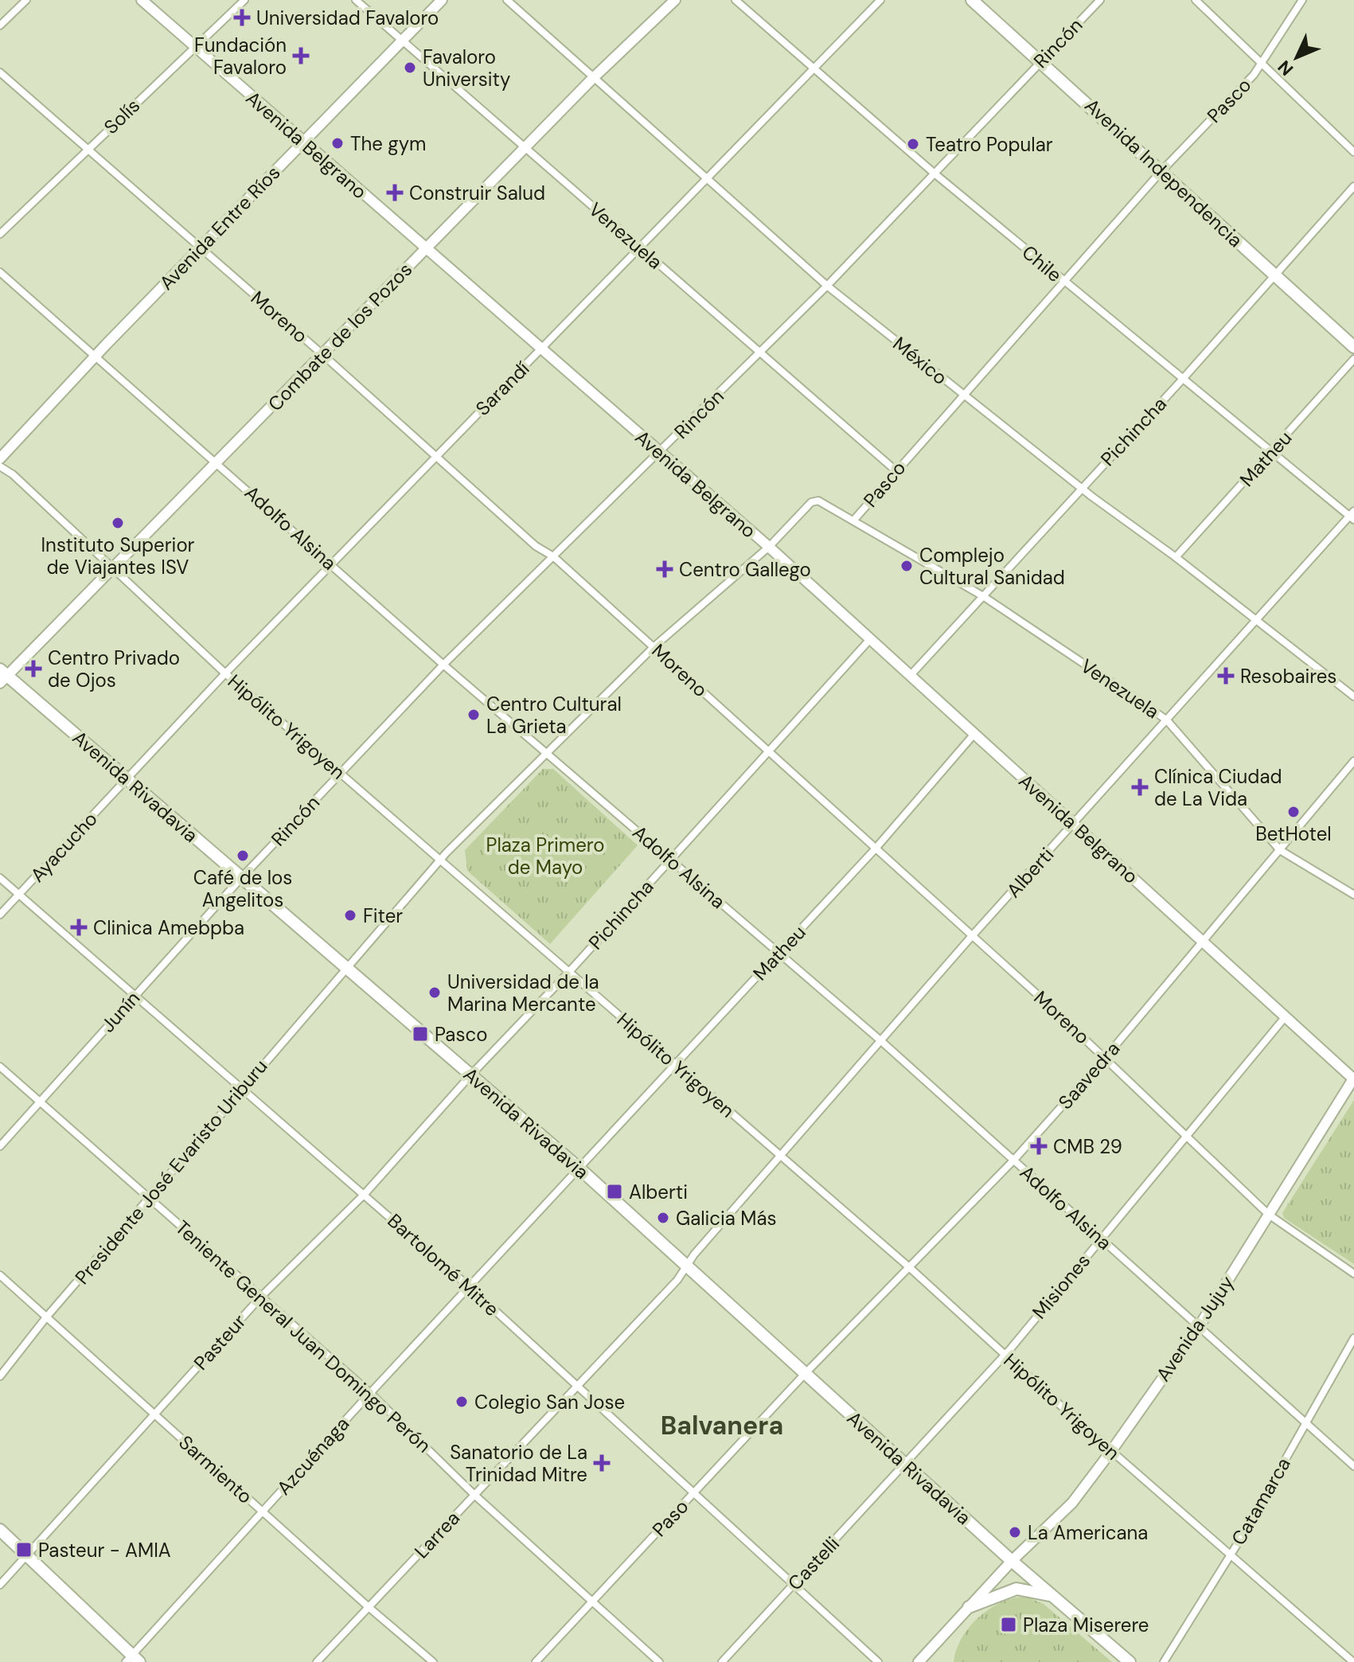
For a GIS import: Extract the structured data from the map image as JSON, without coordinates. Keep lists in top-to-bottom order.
{
  "streets": {
    "main road": [
      "Avenida Belgrano",
      "Avenida Independencia",
      "Avenida Entre Ríos",
      "Combate de los Pozos",
      "Avenida Rivadavia",
      "Avenida Jujuy"
    ],
    "street": [
      "Rincón",
      "Pasco",
      "Solís",
      "Venezuela",
      "Chile",
      "Moreno",
      "México",
      "Sarandí",
      "Pichincha",
      "Matheu",
      "Adolfo Alsina",
      "Hipólito Yrigoyen",
      "Ayacucho",
      "Alberti",
      "Junín",
      "Saavedra",
      "Presidente José Evaristo Uriburu",
      "Bartolomé Mitre",
      "Misiones",
      "Teniente General Juan Domingo Perón",
      "Pasteur",
      "Azcuénaga",
      "Sarmiento",
      "Catamarca",
      "Paso",
      "Larrea",
      "Castelli"
    ]
  },
  "crossings": [
    ["Rincón", "Avenida Belgrano"],
    ["Rincón", "Avenida Independencia"],
    ["Rincón", "Venezuela"],
    ["Rincón", "Chile"],
    ["Rincón", "Moreno"],
    ["Rincón", "México"],
    ["Rincón", "Adolfo Alsina"],
    ["Rincón", "Hipólito Yrigoyen"],
    ["Rincón", "Avenida Rivadavia"],
    ["Rincón", "Junín"],
    ["Pasco", "Avenida Belgrano"],
    ["Pasco", "Avenida Independencia"],
    ["Pasco", "Venezuela"],
    ["Pasco", "Chile"],
    ["Pasco", "Moreno"],
    ["Pasco", "México"],
    ["Pasco", "Adolfo Alsina"],
    ["Pasco", "Hipólito Yrigoyen"],
    ["Pasco", "Avenida Rivadavia"],
    ["Pasco", "Presidente José Evaristo Uriburu"],
    ["Solís", "Avenida Belgrano"],
    ["Solís", "Moreno"],
    ["Avenida Belgrano", "Avenida Entre Ríos"],
    ["Avenida Belgrano", "Combate de los Pozos"],
    ["Avenida Belgrano", "Sarandí"],
    ["Avenida Belgrano", "Pichincha"],
    ["Avenida Belgrano", "Matheu"],
    ["Avenida Belgrano", "Alberti"],
    ["Avenida Belgrano", "Saavedra"],
    ["Avenida Belgrano", "Misiones"],
    ["Avenida Belgrano", "Avenida Jujuy"],
    ["Avenida Independencia", "Pichincha"],
    ["Avenida Entre Ríos", "Venezuela"],
    ["Avenida Entre Ríos", "Moreno"],
    ["Avenida Entre Ríos", "Adolfo Alsina"],
    ["Venezuela", "Combate de los Pozos"],
    ["Venezuela", "Sarandí"],
    ["Venezuela", "Pichincha"],
    ["Venezuela", "Alberti"],
    ["Venezuela", "Saavedra"],
    ["Chile", "Sarandí"],
    ["Chile", "Pichincha"],
    ["Chile", "Matheu"],
    ["Chile", "Alberti"],
    ["Moreno", "Combate de los Pozos"],
    ["Moreno", "Sarandí"],
    ["Moreno", "Pichincha"],
    ["Moreno", "Matheu"],
    ["Moreno", "Alberti"],
    ["Moreno", "Saavedra"],
    ["Moreno", "Misiones"],
    ["Moreno", "Avenida Jujuy"],
    ["Combate de los Pozos", "México"],
    ["Combate de los Pozos", "Adolfo Alsina"],
    ["Combate de los Pozos", "Hipólito Yrigoyen"],
    ["Combate de los Pozos", "Avenida Rivadavia"],
    ["México", "Sarandí"],
    ["México", "Pichincha"],
    ["México", "Matheu"],
    ["México", "Alberti"],
    ["Sarandí", "Adolfo Alsina"],
    ["Sarandí", "Hipólito Yrigoyen"],
    ["Sarandí", "Avenida Rivadavia"],
    ["Sarandí", "Ayacucho"],
    ["Pichincha", "Adolfo Alsina"],
    ["Pichincha", "Hipólito Yrigoyen"],
    ["Pichincha", "Avenida Rivadavia"],
    ["Pichincha", "Pasteur"],
    ["Matheu", "Adolfo Alsina"],
    ["Matheu", "Hipólito Yrigoyen"],
    ["Matheu", "Avenida Rivadavia"],
    ["Matheu", "Azcuénaga"],
    ["Adolfo Alsina", "Alberti"],
    ["Adolfo Alsina", "Saavedra"],
    ["Adolfo Alsina", "Misiones"],
    ["Adolfo Alsina", "Avenida Jujuy"],
    ["Adolfo Alsina", "Catamarca"],
    ["Hipólito Yrigoyen", "Alberti"],
    ["Hipólito Yrigoyen", "Saavedra"],
    ["Hipólito Yrigoyen", "Misiones"],
    ["Hipólito Yrigoyen", "Avenida Jujuy"],
    ["Hipólito Yrigoyen", "Catamarca"],
    ["Avenida Rivadavia", "Ayacucho"],
    ["Avenida Rivadavia", "Alberti"],
    ["Avenida Rivadavia", "Junín"],
    ["Avenida Rivadavia", "Saavedra"],
    ["Avenida Rivadavia", "Presidente José Evaristo Uriburu"],
    ["Avenida Rivadavia", "Misiones"],
    ["Avenida Rivadavia", "Avenida Jujuy"],
    ["Avenida Rivadavia", "Pasteur"],
    ["Avenida Rivadavia", "Azcuénaga"],
    ["Avenida Rivadavia", "Paso"],
    ["Avenida Rivadavia", "Larrea"],
    ["Avenida Rivadavia", "Castelli"],
    ["Ayacucho", "Bartolomé Mitre"],
    ["Alberti", "Larrea"],
    ["Junín", "Bartolomé Mitre"],
    ["Junín", "Teniente General Juan Domingo Perón"],
    ["Saavedra", "Paso"],
    ["Presidente José Evaristo Uriburu", "Bartolomé Mitre"],
    ["Presidente José Evaristo Uriburu", "Teniente General Juan Domingo Perón"],
    ["Presidente José Evaristo Uriburu", "Sarmiento"],
    ["Bartolomé Mitre", "Pasteur"],
    ["Bartolomé Mitre", "Azcuénaga"],
    ["Bartolomé Mitre", "Paso"],
    ["Bartolomé Mitre", "Larrea"],
    ["Bartolomé Mitre", "Castelli"],
    ["Misiones", "Castelli"],
    ["Teniente General Juan Domingo Perón", "Pasteur"],
    ["Teniente General Juan Domingo Perón", "Azcuénaga"],
    ["Teniente General Juan Domingo Perón", "Paso"],
    ["Teniente General Juan Domingo Perón", "Larrea"],
    ["Pasteur", "Sarmiento"],
    ["Azcuénaga", "Sarmiento"],
    ["Sarmiento", "Larrea"]
  ],
  "districts": ["Balvanera"],
  "parks": ["Plaza Primero de Mayo"],
  "places": {
    "health": [
      "Universidad Favaloro",
      "Fundación Favaloro",
      "Construir Salud",
      "Centro Gallego",
      "Centro Privado de Ojos",
      "Resobaires",
      "Clínica Ciudad de La Vida",
      "Clinica Amebpba",
      "CMB 29",
      "Sanatorio de La Trinidad Mitre"
    ],
    "other": [
      "Favaloro University",
      "The gym",
      "Teatro Popular",
      "Instituto Superior de Viajantes ISV",
      "Complejo Cultural Sanidad",
      "Centro Cultural La Grieta",
      "BetHotel",
      "Café de los Angelitos",
      "Fiter",
      "Universidad de la Marina Mercante",
      "Galicia Más",
      "Colegio San Jose",
      "La Americana"
    ],
    "transit": [
      "Pasco",
      "Alberti",
      "Pasteur - AMIA",
      "Plaza Miserere"
    ]
  },
  "north": "bottom left"
}
